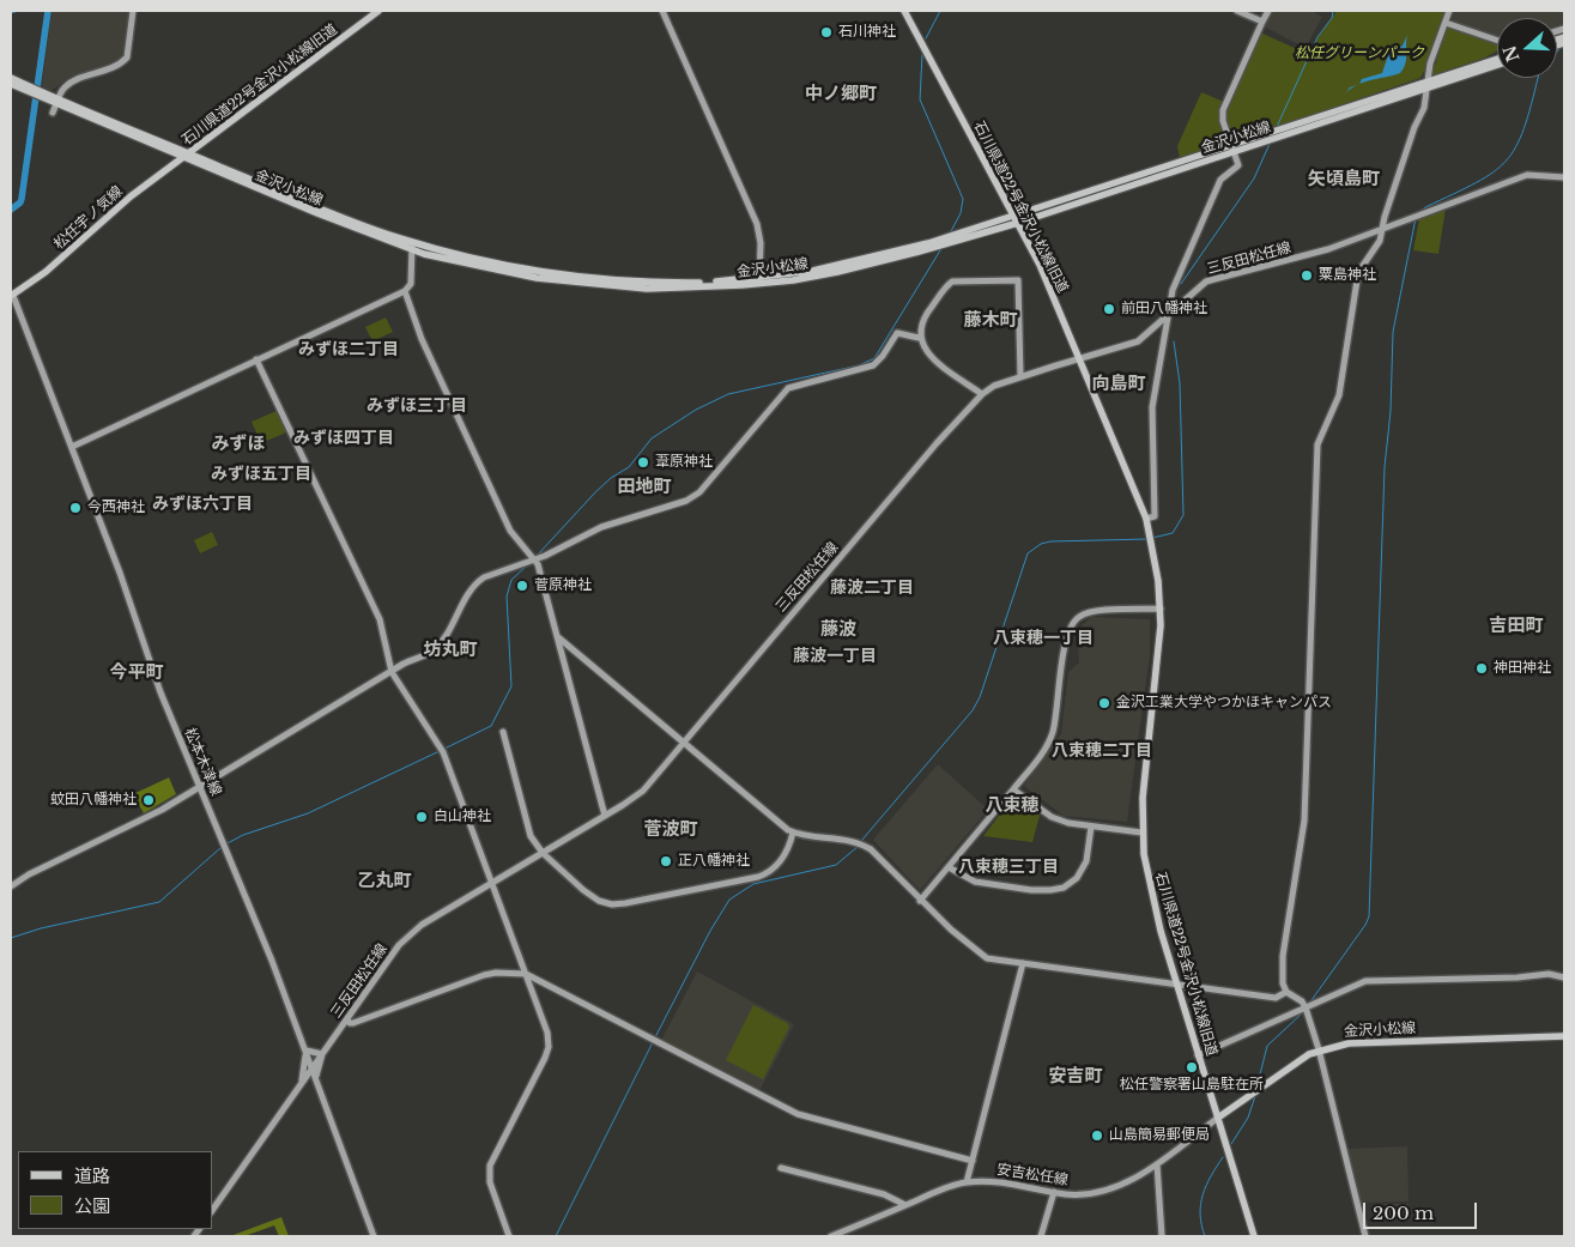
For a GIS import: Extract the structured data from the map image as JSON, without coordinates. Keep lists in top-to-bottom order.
{
  "streets": {
    "main road": ["石川県道22号金沢小松線旧道", "金沢小松線", "松任宇ノ気線"],
    "street": ["三反田松任線", "松本木津線", "安吉松任線"]
  },
  "crossings": [
    ["石川県道22号金沢小松線旧道", "金沢小松線"],
    ["石川県道22号金沢小松線旧道", "松任宇ノ気線"],
    ["石川県道22号金沢小松線旧道", "三反田松任線"],
    ["石川県道22号金沢小松線旧道", "安吉松任線"],
    ["金沢小松線", "松任宇ノ気線"],
    ["金沢小松線", "安吉松任線"],
    ["松任宇ノ気線", "松本木津線"],
    ["三反田松任線", "松本木津線"]
  ],
  "districts": [
    "中ノ郷町",
    "矢頃島町",
    "藤木町",
    "みずほ二丁目",
    "向島町",
    "みずほ三丁目",
    "みずほ四丁目",
    "みずほ",
    "みずほ五丁目",
    "田地町",
    "みずほ六丁目",
    "藤波二丁目",
    "吉田町",
    "藤波",
    "八束穂一丁目",
    "坊丸町",
    "藤波一丁目",
    "今平町",
    "八束穂二丁目",
    "八束穂",
    "菅波町",
    "八束穂三丁目",
    "乙丸町",
    "安吉町"
  ],
  "parks": ["松任グリーンパーク"],
  "places": [
    "石川神社",
    "粟島神社",
    "前田八幡神社",
    "葦原神社",
    "今西神社",
    "菅原神社",
    "神田神社",
    "金沢工業大学やつかほキャンパス",
    "蚊田八幡神社",
    "白山神社",
    "正八幡神社",
    "松任警察署山島駐在所",
    "山島簡易郵便局"
  ],
  "legend": ["道路", "公園"],
  "scale_bar": "200 m",
  "north": "left"
}
